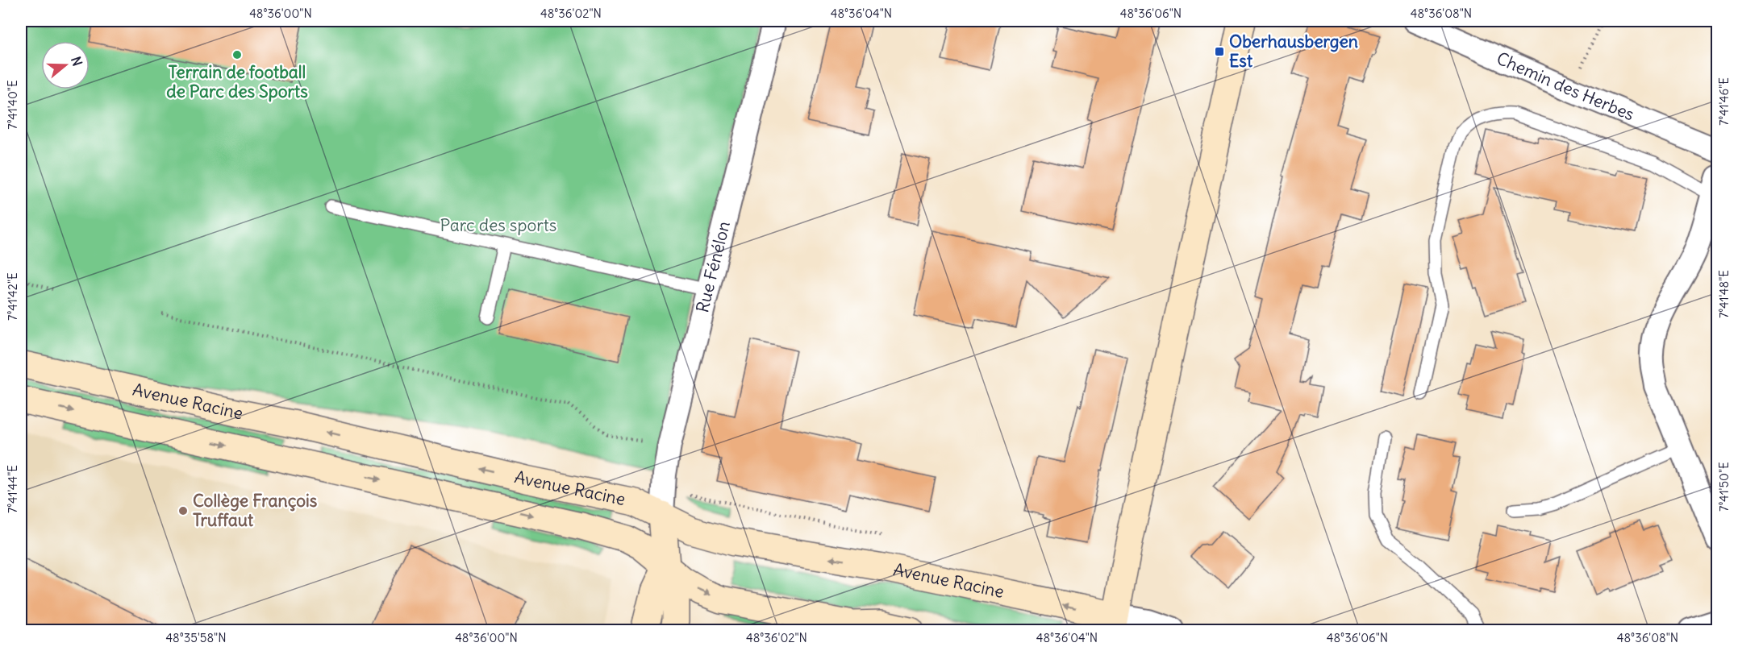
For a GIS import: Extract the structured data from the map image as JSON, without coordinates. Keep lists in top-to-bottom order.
{
  "streets": {
    "street": ["Chemin des Herbes", "Rue Fénélon", "Avenue Racine"]
  },
  "crossings": [
    ["Rue Fénélon", "Avenue Racine"]
  ],
  "parks": ["Parc des sports"],
  "places": {
    "transit": ["Oberhausbergen Est"],
    "other": ["Terrain de football de Parc des Sports", "Collège François Truffaut"]
  },
  "north": "right",
  "coordinates": [
    "48°36'00\"N",
    "48°36'02\"N",
    "48°36'04\"N",
    "48°36'06\"N",
    "48°36'08\"N",
    "7°41'46\"E",
    "7°41'40\"E",
    "7°41'48\"E",
    "7°41'42\"E",
    "7°41'50\"E",
    "7°41'44\"E",
    "48°35'58\"N"
  ]
}
